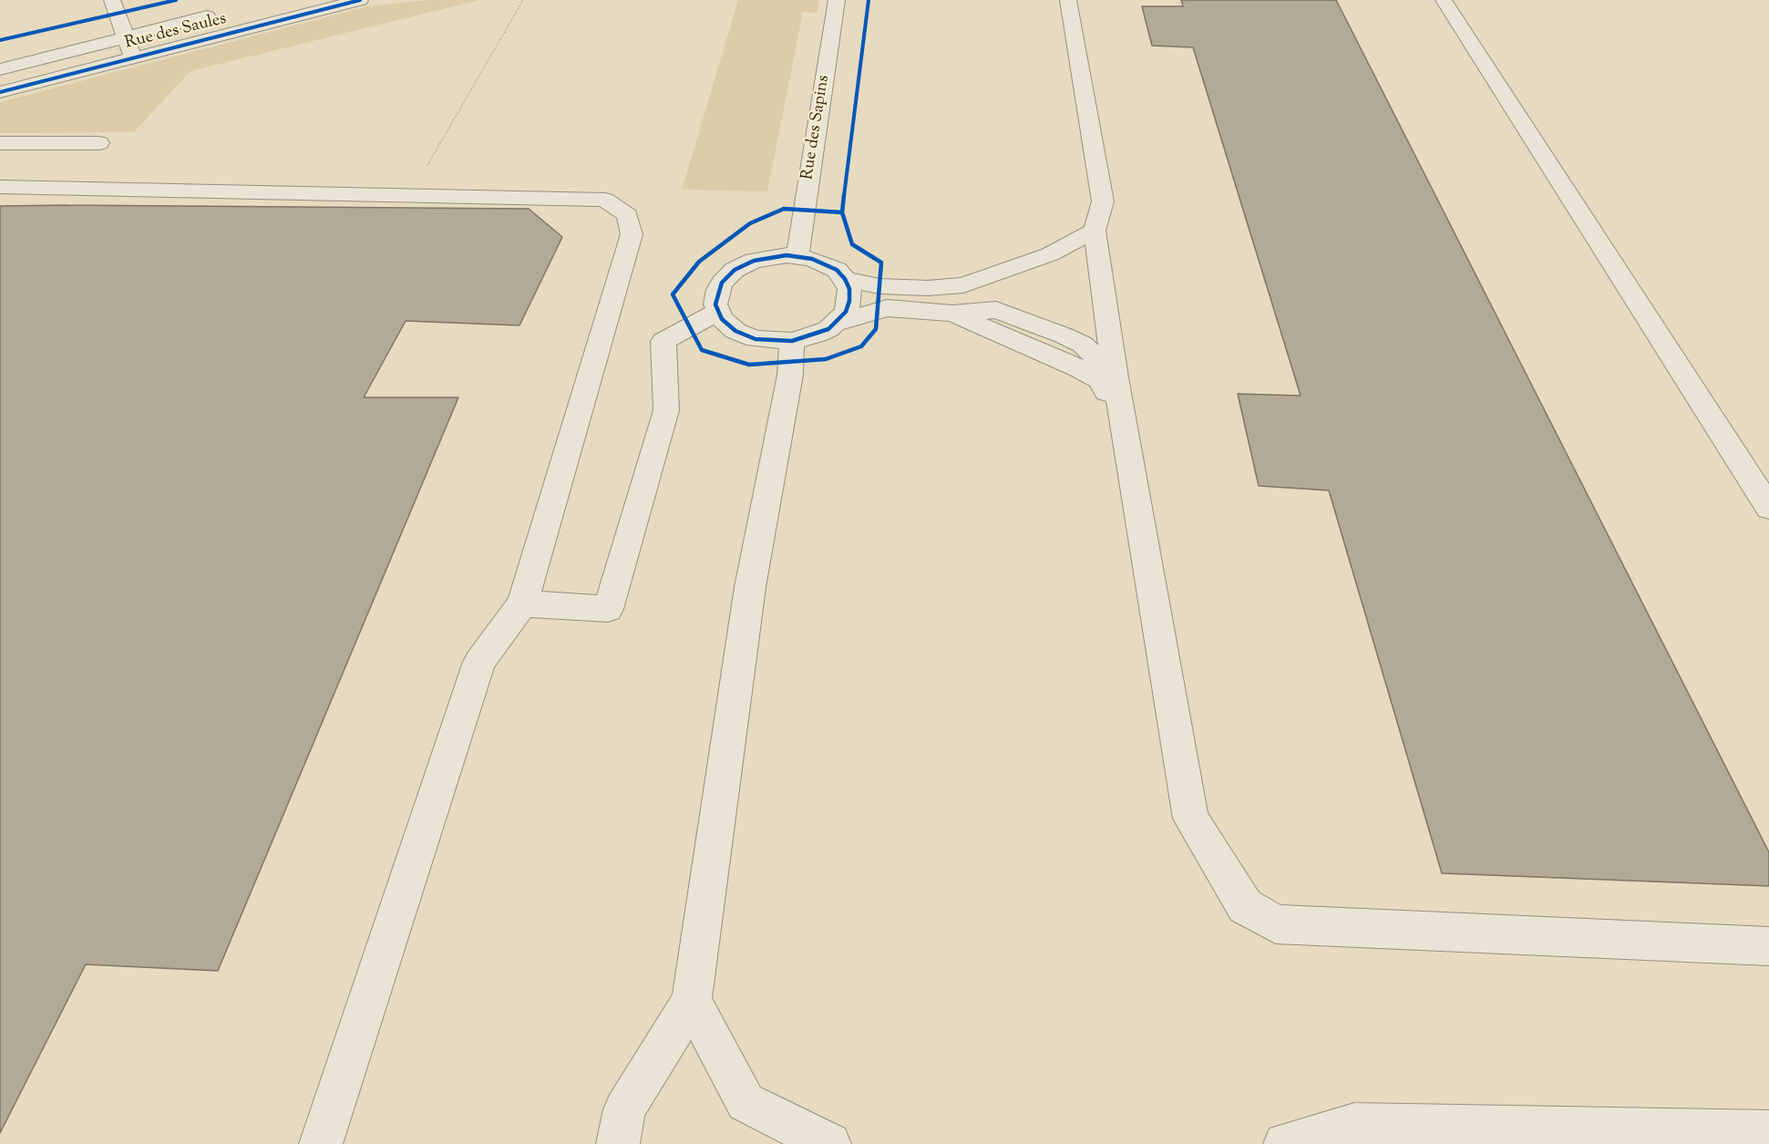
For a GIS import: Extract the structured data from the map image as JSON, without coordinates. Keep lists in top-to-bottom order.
{
  "streets": {
    "street": ["Rue des Saules", "Rue des Sapins"]
  }
}
